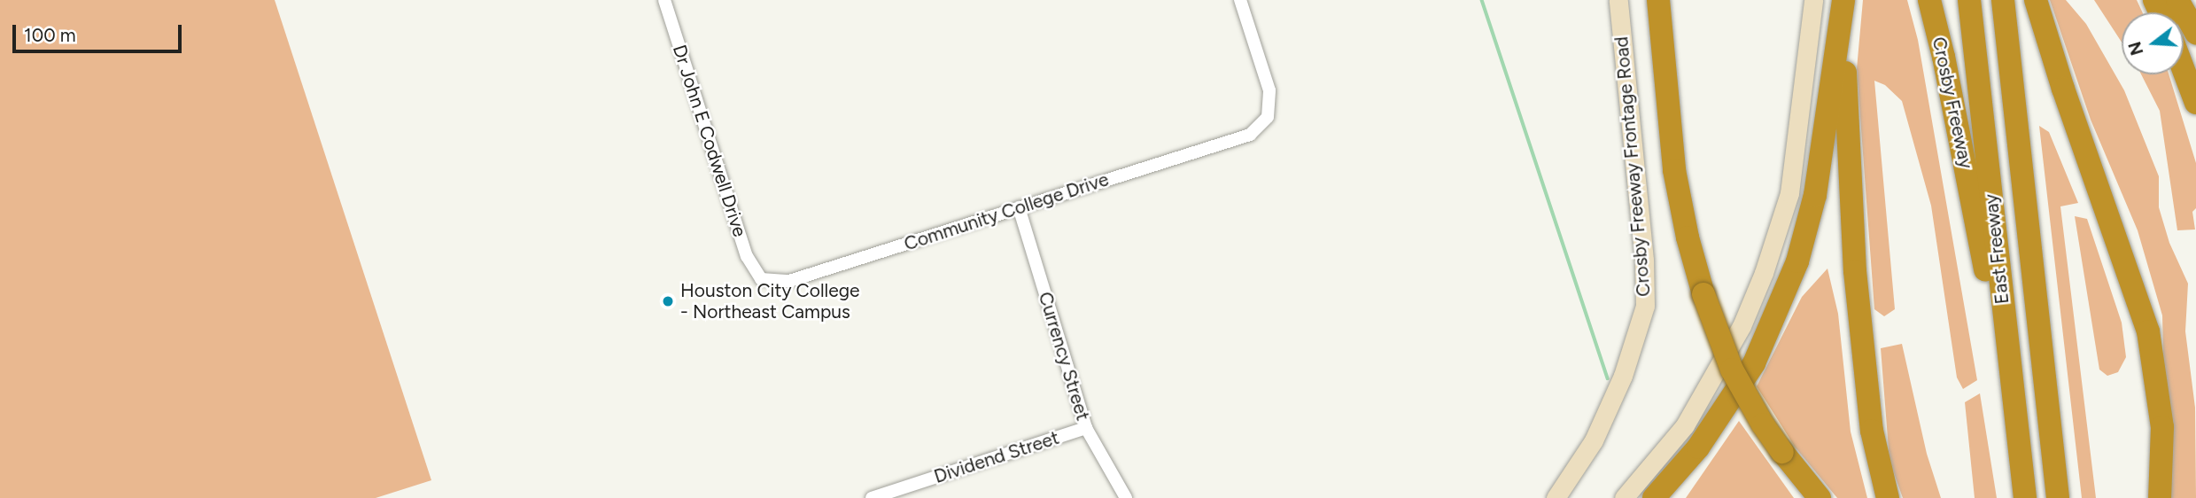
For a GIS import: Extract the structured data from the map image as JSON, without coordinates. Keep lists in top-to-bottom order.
{
  "streets": {
    "highway": ["Crosby Freeway", "East Freeway"],
    "main road": ["Crosby Freeway Frontage Road"],
    "street": [
      "Dr John E Codwell Drive",
      "Community College Drive",
      "Currency Street",
      "Dividend Street"
    ]
  },
  "crossings": [
    ["Crosby Freeway", "East Freeway"],
    ["Dr John E Codwell Drive", "Community College Drive"],
    ["Community College Drive", "Currency Street"],
    ["Currency Street", "Dividend Street"]
  ],
  "places": ["Houston City College - Northeast Campus"],
  "scale_bar": "100 m",
  "north": "left"
}
